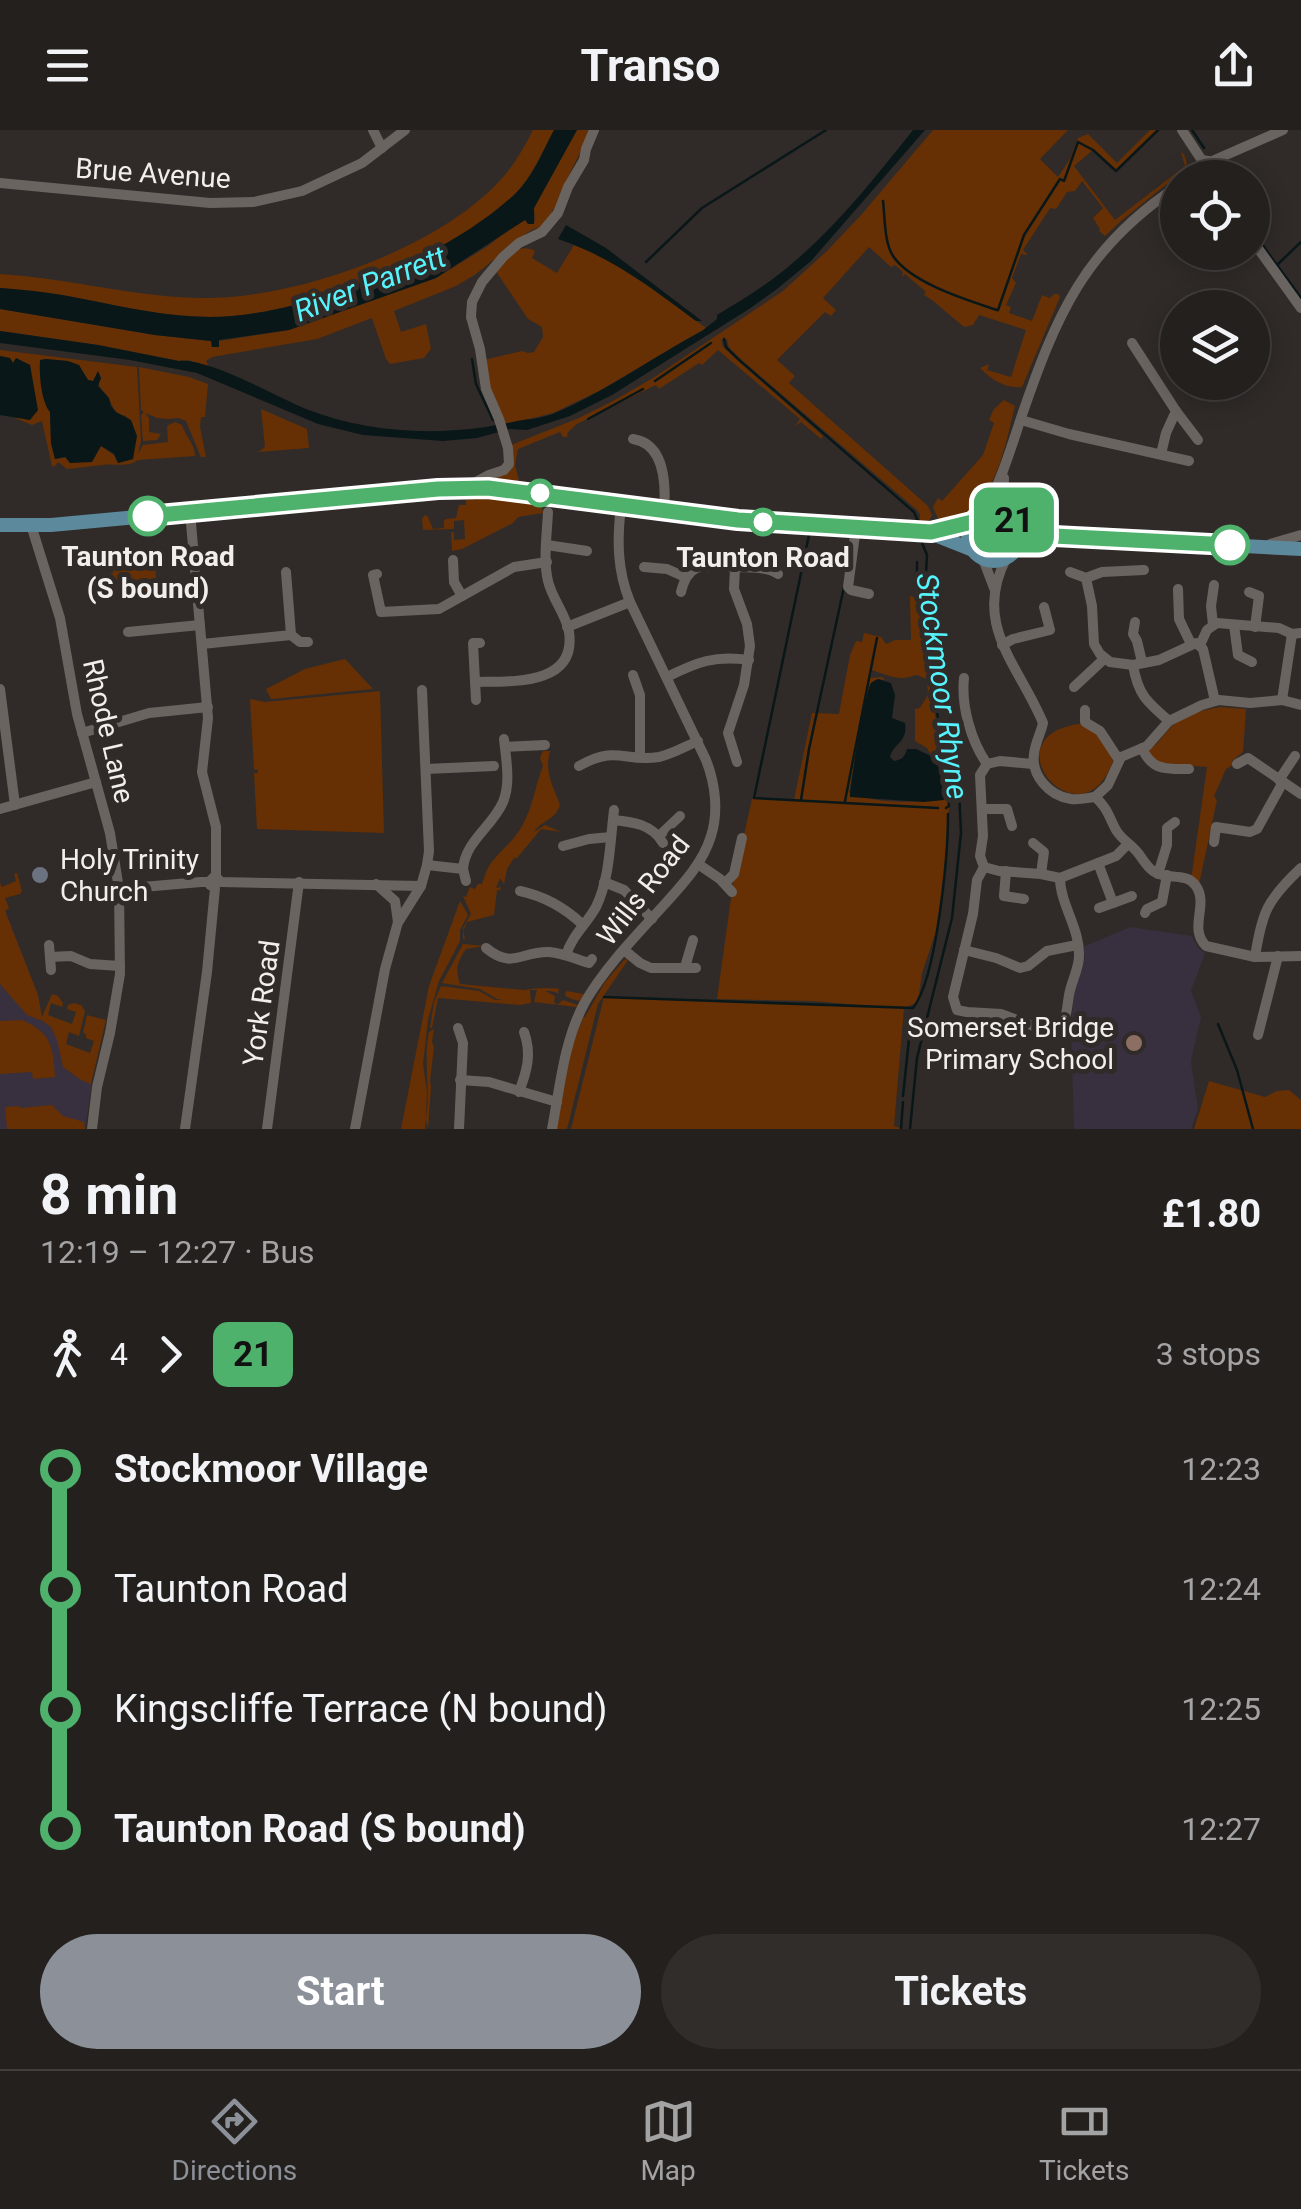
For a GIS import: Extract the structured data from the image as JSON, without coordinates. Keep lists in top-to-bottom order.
{
  "streets": {
    "street": [
      "Brue Avenue",
      "Rhode Lane",
      "Wills Road",
      "York Road"
    ]
  },
  "water": ["River Parrett", "Stockmoor Rhyne"],
  "places": [
    "Taunton Road (S bound)",
    "Taunton Road",
    "Holy Trinity Church",
    "Somerset Bridge Primary School"
  ],
  "lines": ["bus line 21"],
  "page": {
    "header": "Transo",
    "on_map": "21",
    "heading": ["8 min", "12:19 – 12:27 · Bus", "£1.80"],
    "legs": ["4", "21", "3 stops"],
    "list": [
      {
        "name": "Stockmoor Village",
        "value": "12:23"
      },
      {
        "name": "Taunton Road",
        "value": "12:24"
      },
      {
        "name": "Kingscliffe Terrace (N bound)",
        "value": "12:25"
      },
      {
        "name": "Taunton Road (S bound)",
        "value": "12:27"
      }
    ],
    "buttons": ["Start", "Tickets"],
    "tabs": ["Directions", "Map", "Tickets"]
  }
}
